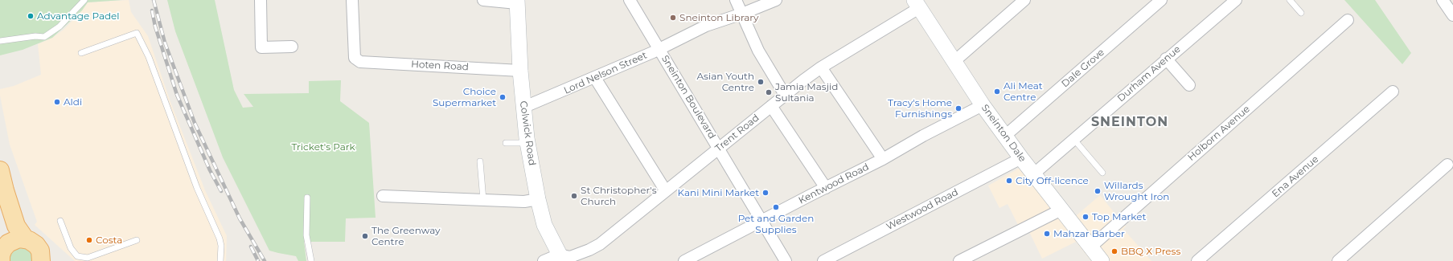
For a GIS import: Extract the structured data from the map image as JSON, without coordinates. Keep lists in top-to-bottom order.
{
  "streets": {
    "street": [
      "Hoten Road",
      "Dale Grove",
      "Lord Nelson Street",
      "Durham Avenue",
      "Sneinton Boulevard",
      "Colwick Road",
      "Trent Road",
      "Sneinton Dale",
      "Holborn Avenue",
      "Ena Avenue",
      "Kentwood Road",
      "Westwood Road"
    ]
  },
  "crossings": [
    ["Hoten Road", "Colwick Road"],
    ["Dale Grove", "Sneinton Dale"],
    ["Lord Nelson Street", "Sneinton Boulevard"],
    ["Lord Nelson Street", "Colwick Road"],
    ["Durham Avenue", "Sneinton Dale"],
    ["Sneinton Boulevard", "Trent Road"],
    ["Sneinton Boulevard", "Kentwood Road"],
    ["Colwick Road", "Trent Road"],
    ["Trent Road", "Sneinton Dale"],
    ["Sneinton Dale", "Holborn Avenue"],
    ["Sneinton Dale", "Kentwood Road"],
    ["Sneinton Dale", "Westwood Road"]
  ],
  "districts": ["SNEINTON"],
  "parks": ["Tricket's Park"],
  "places": [
    "Advantage Padel",
    "Sneinton Library",
    "Asian Youth Centre",
    "Ali Meat Centre",
    "Jamia Masjid Sultania",
    "Choice Supermarket",
    "Aldi",
    "Tracy's Home Furnishings",
    "City Off-licence",
    "Willards Wrought Iron",
    "Kani Mini Market",
    "St Christopher's Church",
    "Pet and Garden Supplies",
    "Top Market",
    "Mahzar Barber",
    "The Greenway Centre",
    "Costa",
    "BBQ X Press"
  ]
}
